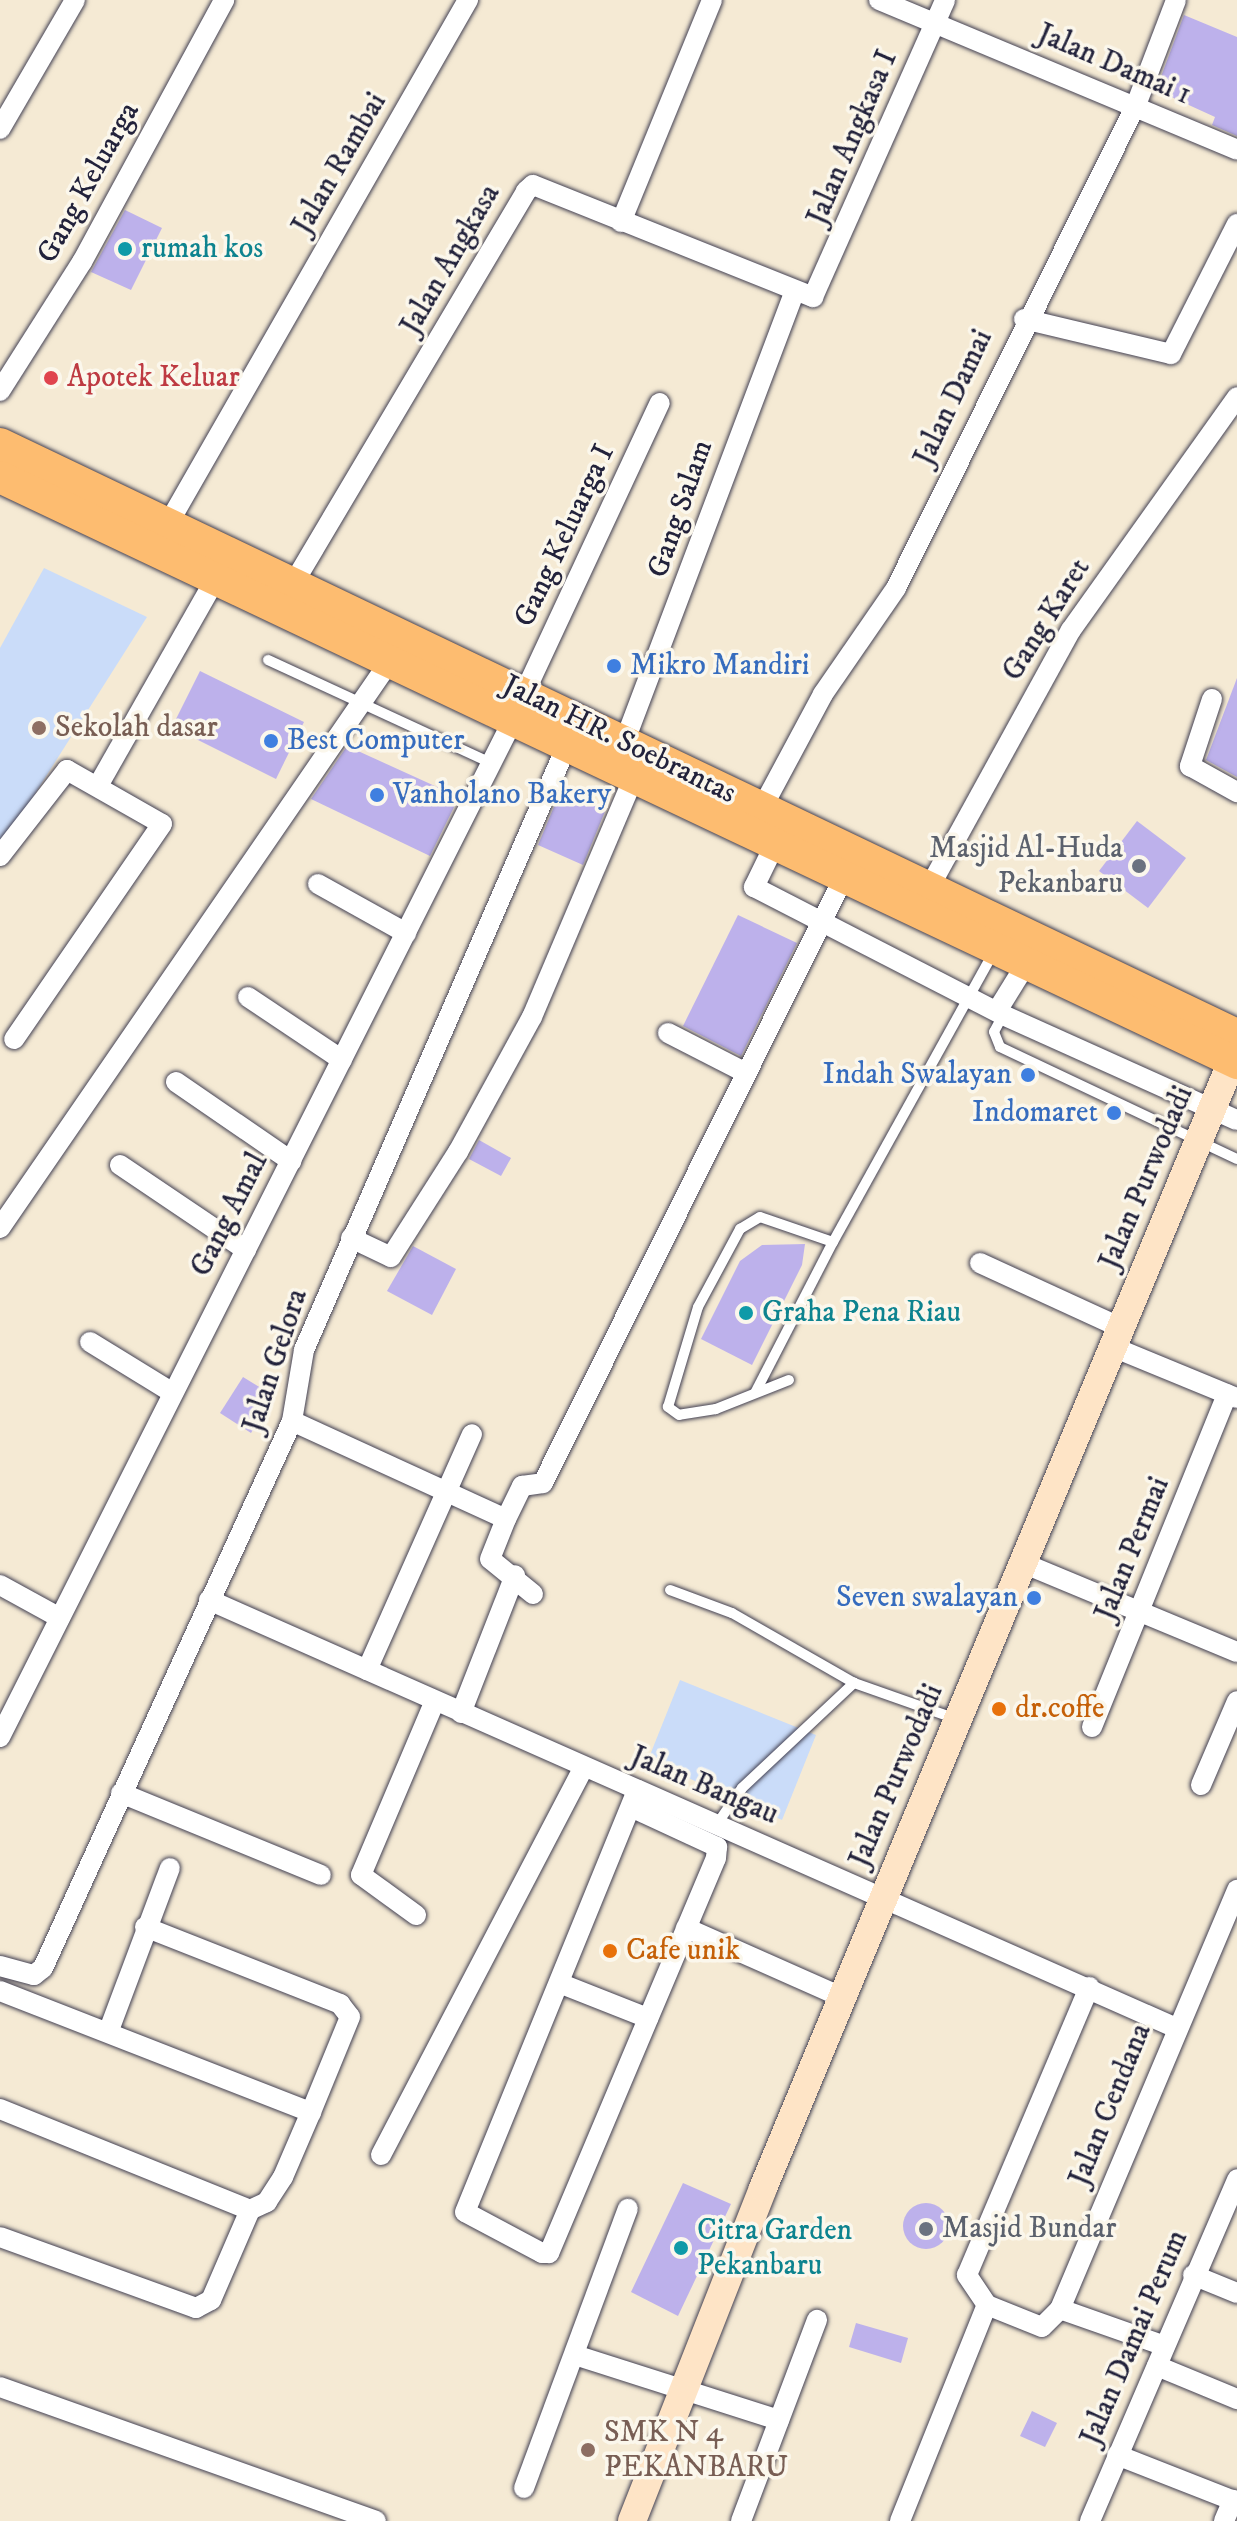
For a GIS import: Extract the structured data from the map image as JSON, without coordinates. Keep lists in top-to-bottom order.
{
  "streets": {
    "main road": ["Jalan HR. Soebrantas"],
    "street": [
      "Jalan Damai 1",
      "Jalan Angkasa I",
      "Jalan Rambai",
      "Gang Keluarga",
      "Jalan Angkasa",
      "Jalan Damai",
      "Gang Salam",
      "Gang Keluarga I",
      "Gang Karet",
      "Jalan Purwodadi",
      "Gang Amal",
      "Jalan Gelora",
      "Jalan Permai",
      "Jalan Bangau",
      "Jalan Cendana",
      "Jalan Damai Perum"
    ]
  },
  "crossings": [
    ["Jalan Damai 1", "Jalan Angkasa I"],
    ["Jalan Damai 1", "Jalan Damai"],
    ["Jalan Angkasa I", "Jalan Angkasa"],
    ["Jalan Angkasa I", "Gang Salam"],
    ["Jalan Rambai", "Jalan HR. Soebrantas"],
    ["Jalan Angkasa", "Gang Salam"],
    ["Jalan Angkasa", "Jalan HR. Soebrantas"],
    ["Jalan Damai", "Jalan HR. Soebrantas"],
    ["Gang Salam", "Jalan HR. Soebrantas"],
    ["Gang Keluarga I", "Jalan HR. Soebrantas"],
    ["Gang Keluarga I", "Gang Amal"],
    ["Gang Karet", "Jalan HR. Soebrantas"],
    ["Jalan HR. Soebrantas", "Jalan Purwodadi"],
    ["Jalan HR. Soebrantas", "Gang Amal"],
    ["Jalan HR. Soebrantas", "Jalan Gelora"],
    ["Jalan Purwodadi", "Jalan Bangau"],
    ["Jalan Gelora", "Jalan Bangau"],
    ["Jalan Bangau", "Jalan Cendana"]
  ],
  "places": [
    "rumah kos",
    "Apotek Keluar",
    "Mikro Mandiri",
    "Sekolah dasar",
    "Best Computer",
    "Vanholano Bakery",
    "Masjid Al-Huda Pekanbaru",
    "Indah Swalayan",
    "Indomaret",
    "Graha Pena Riau",
    "Seven swalayan",
    "dr.coffe",
    "Cafe unik",
    "Masjid Bundar",
    "Citra Garden Pekanbaru",
    "SMK N 4 PEKANBARU"
  ]
}
